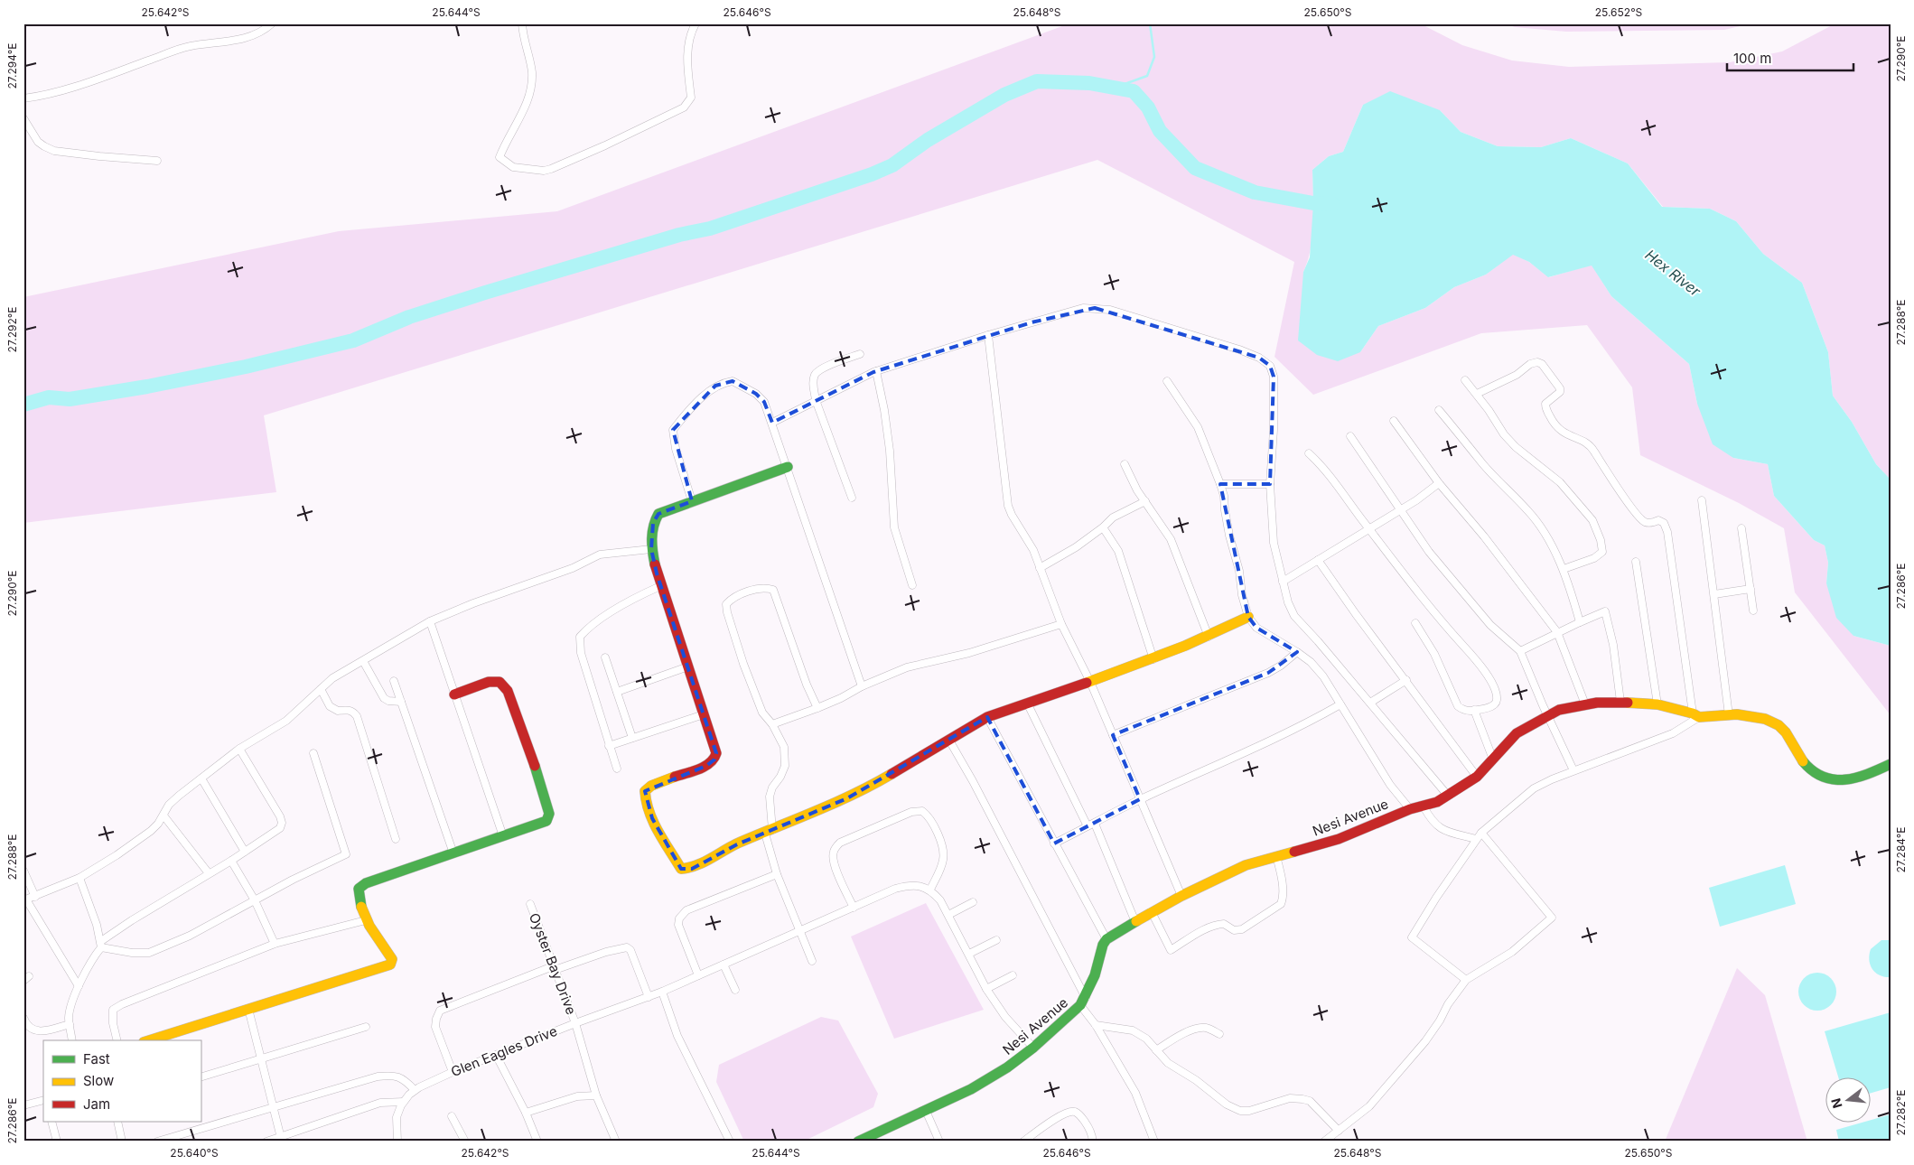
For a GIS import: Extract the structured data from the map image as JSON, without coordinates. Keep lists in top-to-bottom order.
{
  "streets": {
    "street": ["Nesi Avenue", "Oyster Bay Drive", "Glen Eagles Drive"]
  },
  "crossings": [
    ["Oyster Bay Drive", "Glen Eagles Drive"]
  ],
  "water": ["Hex River"],
  "legend": ["Fast", "Slow", "Jam"],
  "scale_bar": "100 m",
  "north": "left",
  "coordinates": [
    "25.642°S",
    "25.644°S",
    "25.646°S",
    "25.648°S",
    "25.650°S",
    "25.652°S",
    "27.290°E",
    "27.294°E",
    "27.288°E",
    "27.292°E",
    "27.286°E",
    "27.284°E",
    "27.282°E",
    "25.640°S"
  ]
}
